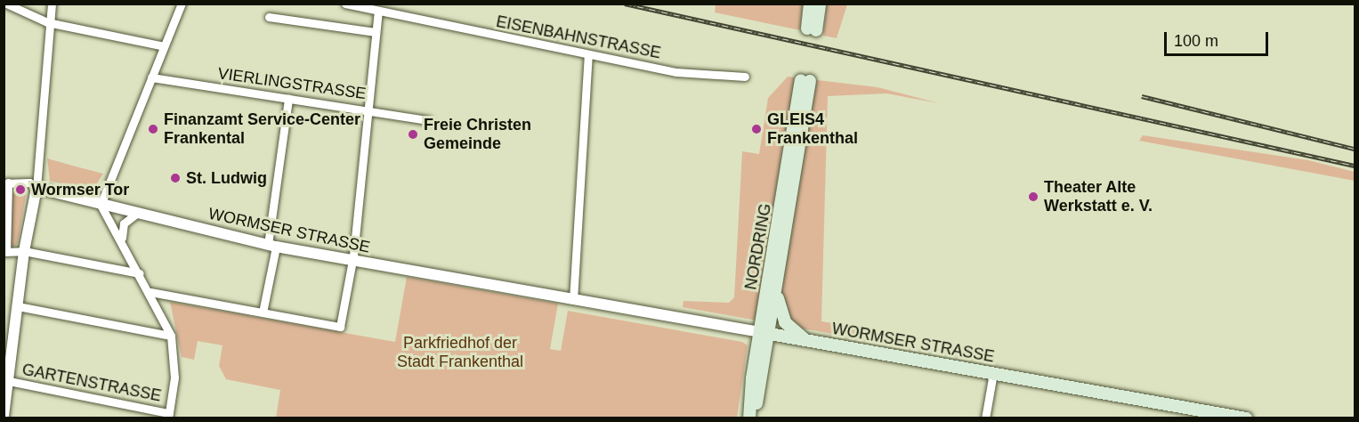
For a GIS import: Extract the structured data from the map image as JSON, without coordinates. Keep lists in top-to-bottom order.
{
  "streets": {
    "main road": ["WORMSER STRASSE", "NORDRING"],
    "street": ["EISENBAHNSTRASSE", "VIERLINGSTRASSE", "GARTENSTRASSE"]
  },
  "crossings": [
    ["WORMSER STRASSE", "NORDRING"]
  ],
  "parks": ["Parkfriedhof der Stadt Frankenthal"],
  "places": [
    "Finanzamt Service-Center Frankental",
    "GLEIS4 Frankenthal",
    "Freie Christen Gemeinde",
    "St. Ludwig",
    "Wormser Tor",
    "Theater Alte Werkstatt e. V."
  ],
  "scale_bar": "100 m"
}
